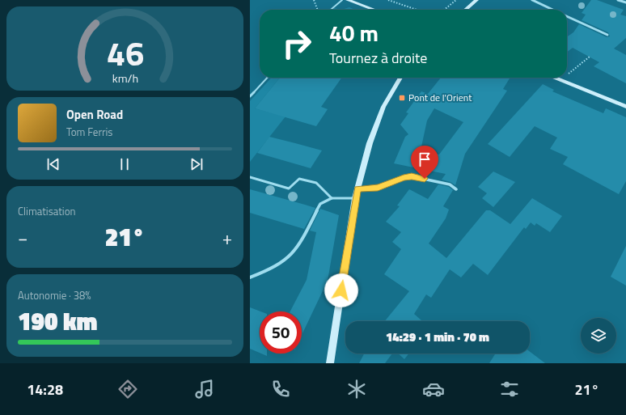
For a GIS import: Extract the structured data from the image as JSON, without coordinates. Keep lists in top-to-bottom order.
{
  "places": {
    "transit": ["Pont de l'Orient"]
  },
  "page": {
    "turn": ["40 m", "Tournez à droite"],
    "song": ["Open Road", "Tom Ferris"],
    "tile": [
      "Climatisation",
      ["Autonomie · 38%", "190 km"]
    ],
    "heat": ["−", "21°", "+"],
    "limit": "50",
    "trip": "14:29 · 1 min · 70 m",
    "tabs": ["14:28", "21°"],
    "gauge": ["46", "km/h"]
  }
}
